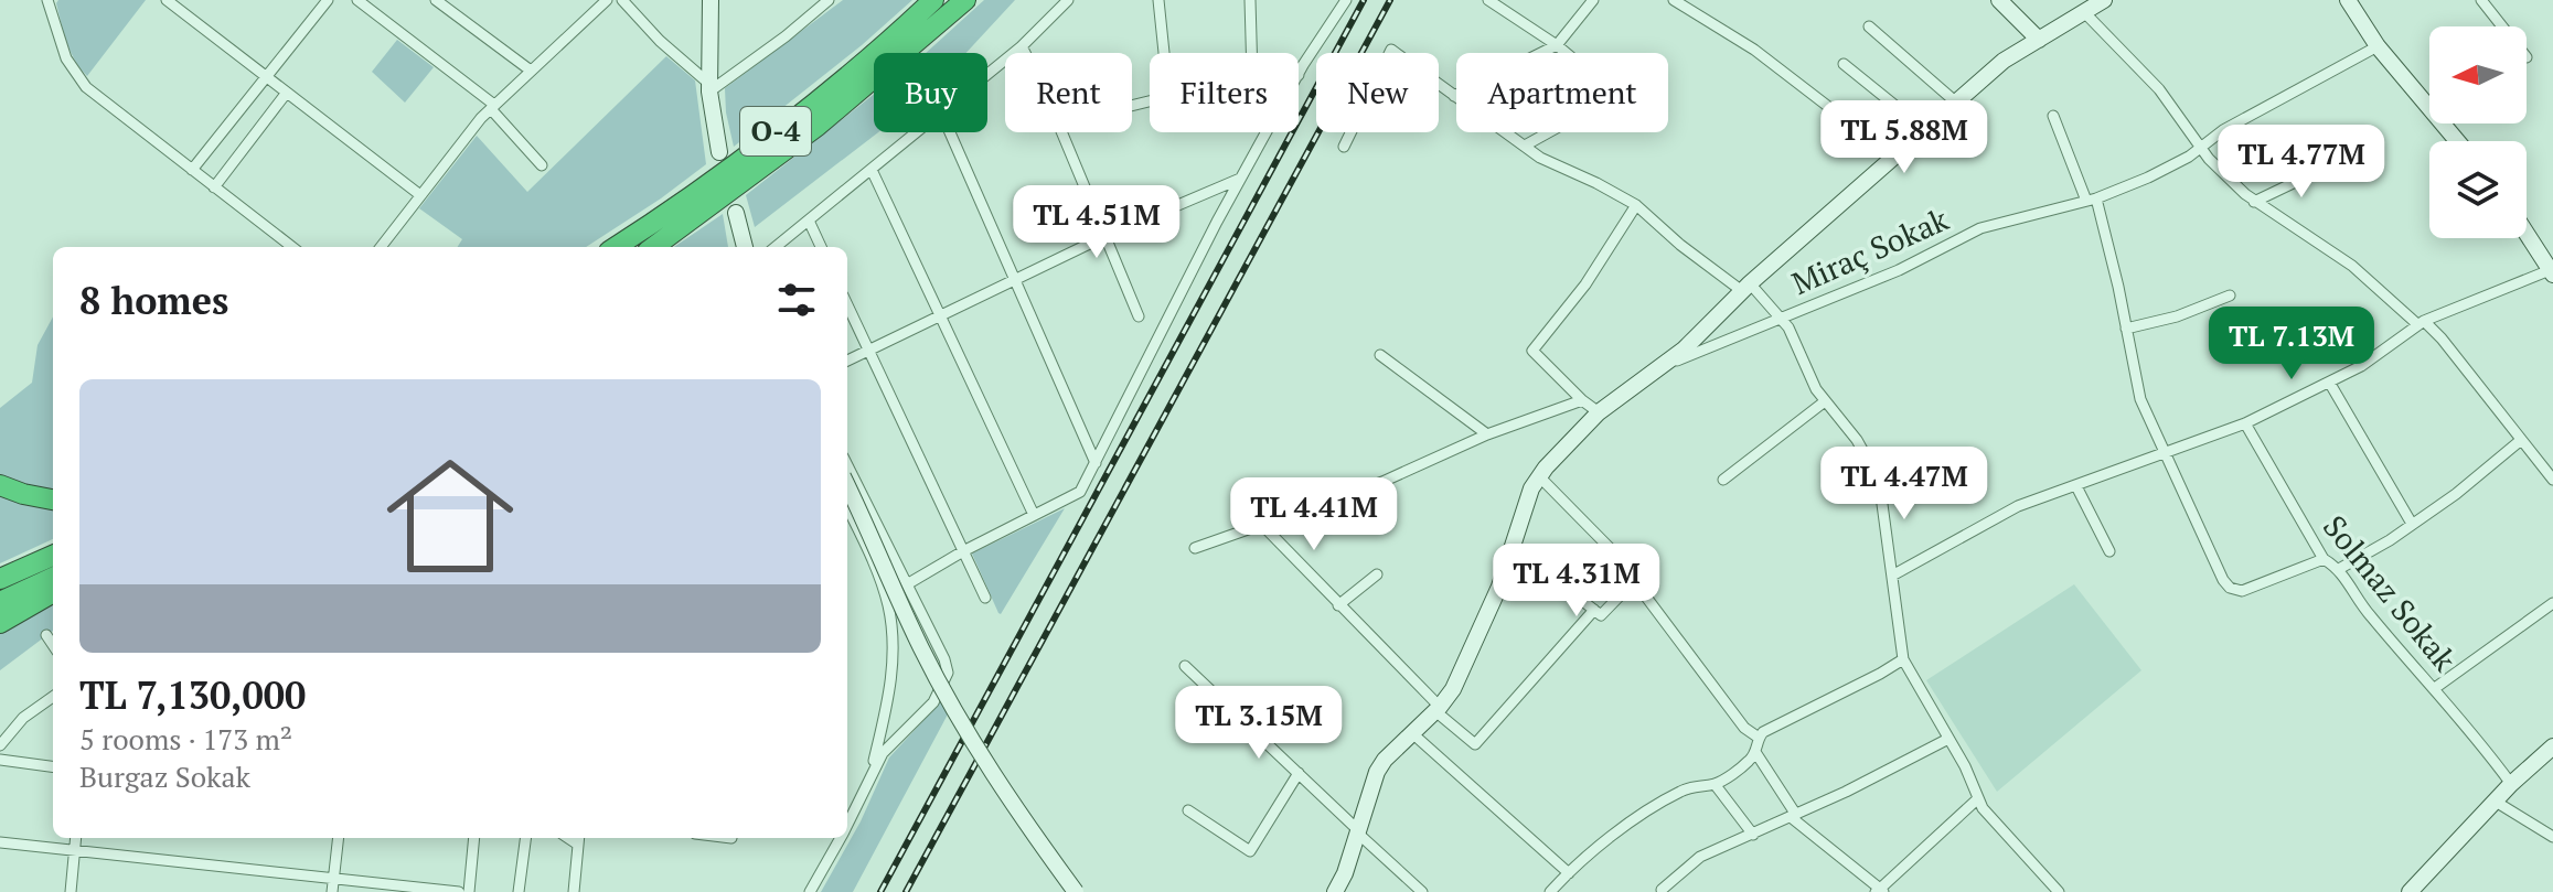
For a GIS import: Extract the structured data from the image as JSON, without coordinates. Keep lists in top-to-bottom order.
{
  "streets": {
    "highway": ["O-4"],
    "street": ["Miraç Sokak", "Solmaz Sokak"]
  },
  "north": "left",
  "page": {
    "chip": [
      "Buy",
      "Rent",
      "Filters",
      "New",
      "Apartment"
    ],
    "price": [
      "TL 5.88M",
      "TL 4.77M",
      "TL 4.51M",
      "TL 7.13M",
      "TL 4.47M",
      "TL 4.41M",
      "TL 4.31M",
      "TL 3.15M"
    ],
    "heading": "8 homes",
    "list": [
      {
        "name": "TL 7,130,000",
        "note": "5 rooms · 173 m² · Burgaz Sokak"
      }
    ]
  }
}
